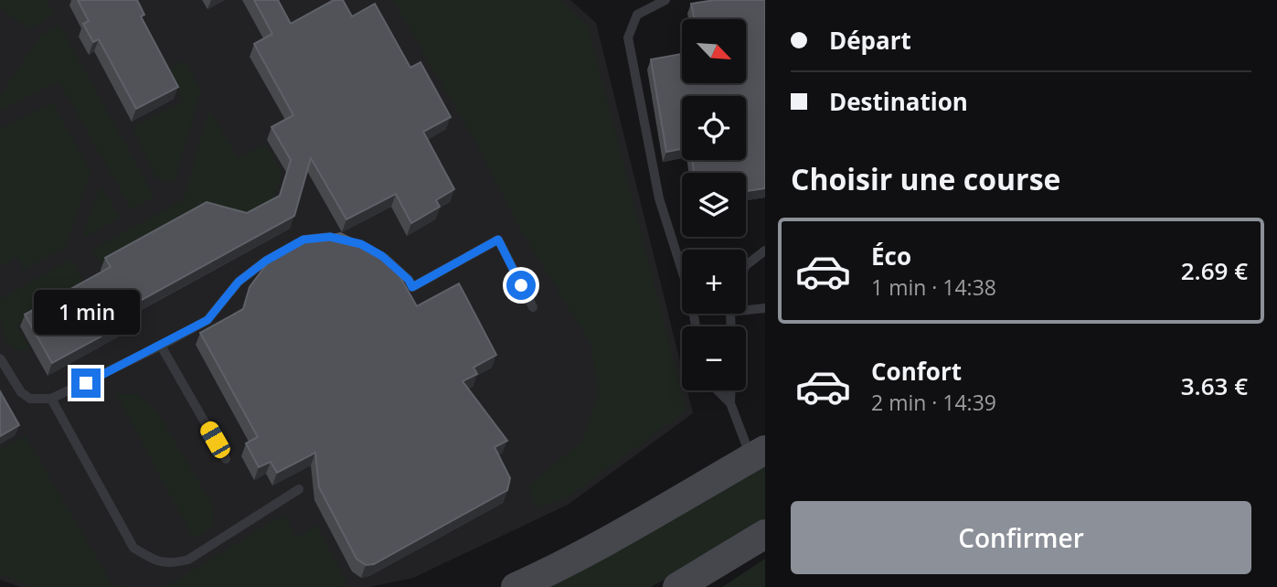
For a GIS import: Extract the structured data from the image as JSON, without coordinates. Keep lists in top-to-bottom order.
{
  "north": "bottom right",
  "page": {
    "banner": ["Départ", "Destination"],
    "map_buttons": ["+", "−"],
    "heading": "Choisir une course",
    "list": [
      {
        "name": "Éco",
        "note": "1 min · 14:38",
        "value": "2.69 €"
      },
      {
        "name": "Confort",
        "note": "2 min · 14:39",
        "value": "3.63 €"
      }
    ],
    "bubble": "1 min",
    "buttons": "Confirmer"
  }
}
